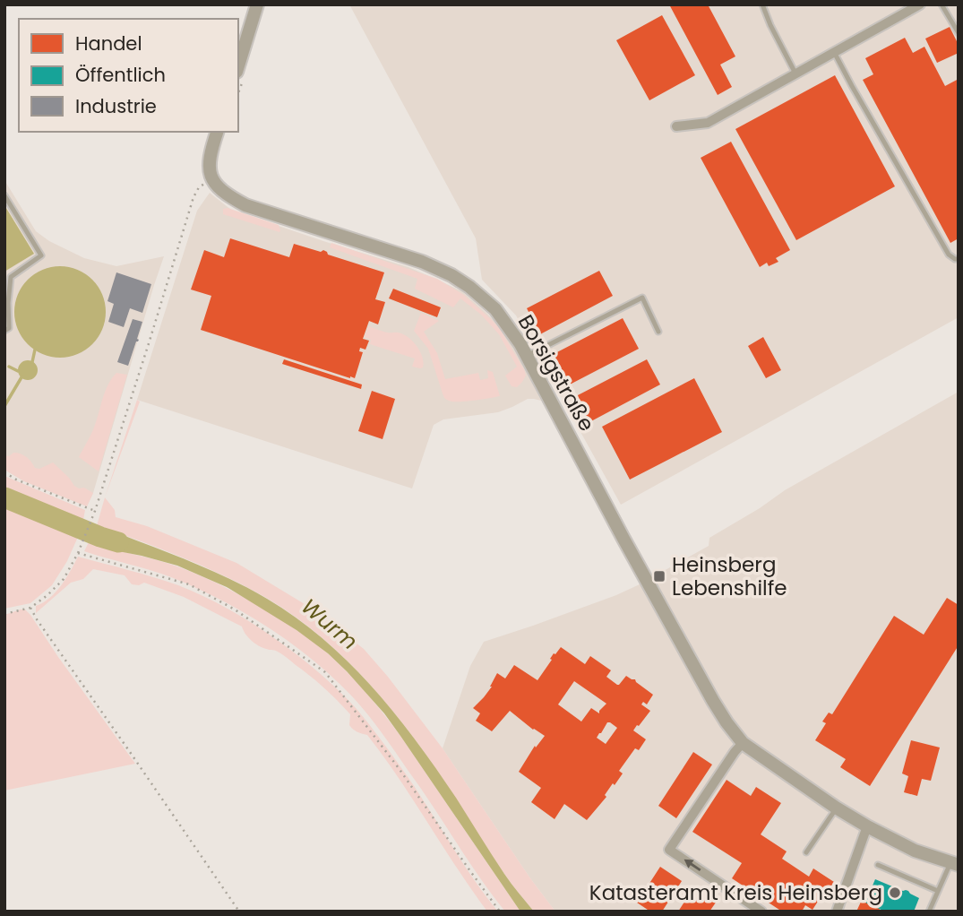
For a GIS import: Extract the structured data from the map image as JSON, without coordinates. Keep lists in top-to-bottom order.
{
  "streets": {
    "street": ["Borsigstraße"]
  },
  "water": ["Wurm"],
  "places": {
    "transit": ["Heinsberg Lebenshilfe"],
    "other": ["Katasteramt Kreis Heinsberg"]
  },
  "legend": ["Handel", "Öffentlich", "Industrie"]
}
